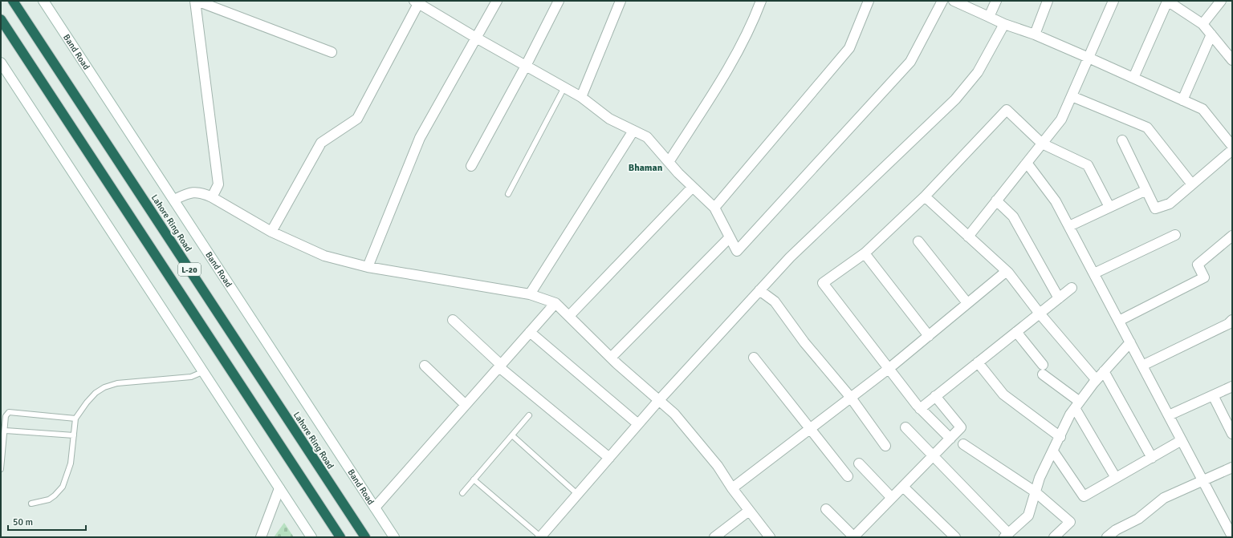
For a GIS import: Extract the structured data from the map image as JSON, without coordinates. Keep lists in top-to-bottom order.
{
  "streets": {
    "highway": ["Lahore Ring Road", "L-20"],
    "street": ["Band Road"]
  },
  "districts": ["Bhaman"],
  "scale_bar": "50 m"
}
